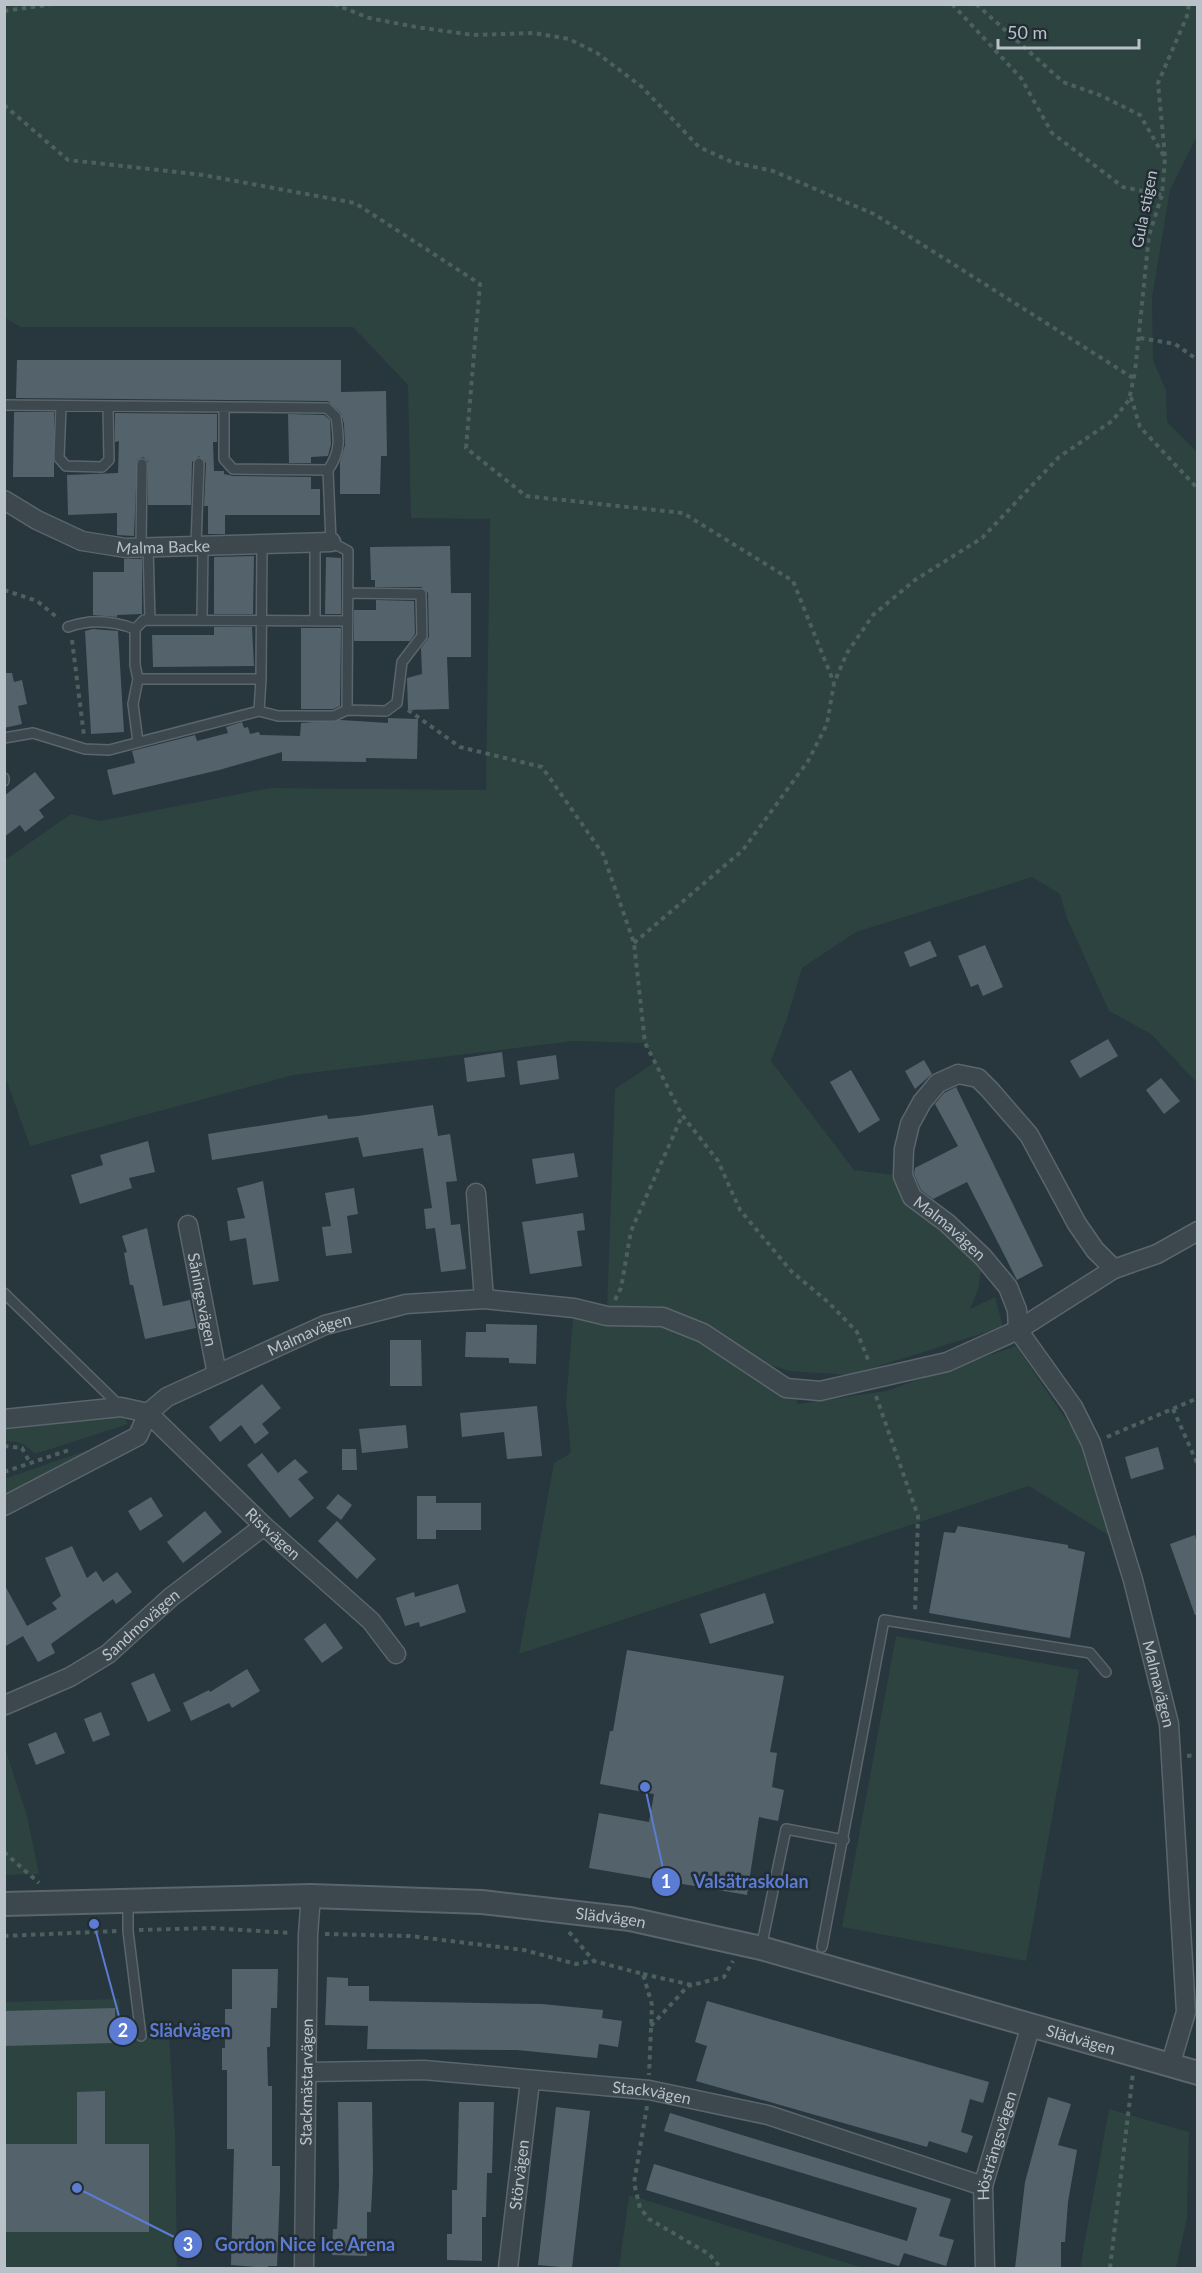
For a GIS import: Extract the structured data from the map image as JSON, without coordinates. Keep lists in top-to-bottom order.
{
  "streets": {
    "street": [
      "Malma Backe",
      "Malmavägen",
      "Såningsvägen",
      "Ristvägen",
      "Sandmovägen",
      "Slädvägen",
      "Stackmästarvägen",
      "Stackvägen",
      "Hösträngsvägen",
      "Störvägen"
    ],
    "path": ["Gula stigen"]
  },
  "crossings": [
    ["Malmavägen", "Såningsvägen"],
    ["Malmavägen", "Ristvägen"],
    ["Malmavägen", "Slädvägen"],
    ["Ristvägen", "Sandmovägen"],
    ["Slädvägen", "Stackmästarvägen"],
    ["Slädvägen", "Hösträngsvägen"],
    ["Stackmästarvägen", "Stackvägen"],
    ["Stackvägen", "Hösträngsvägen"],
    ["Stackvägen", "Störvägen"]
  ],
  "places": ["Valsätraskolan", "Slädvägen", "Gordon Nice Ice Arena"],
  "scale_bar": "50 m"
}
